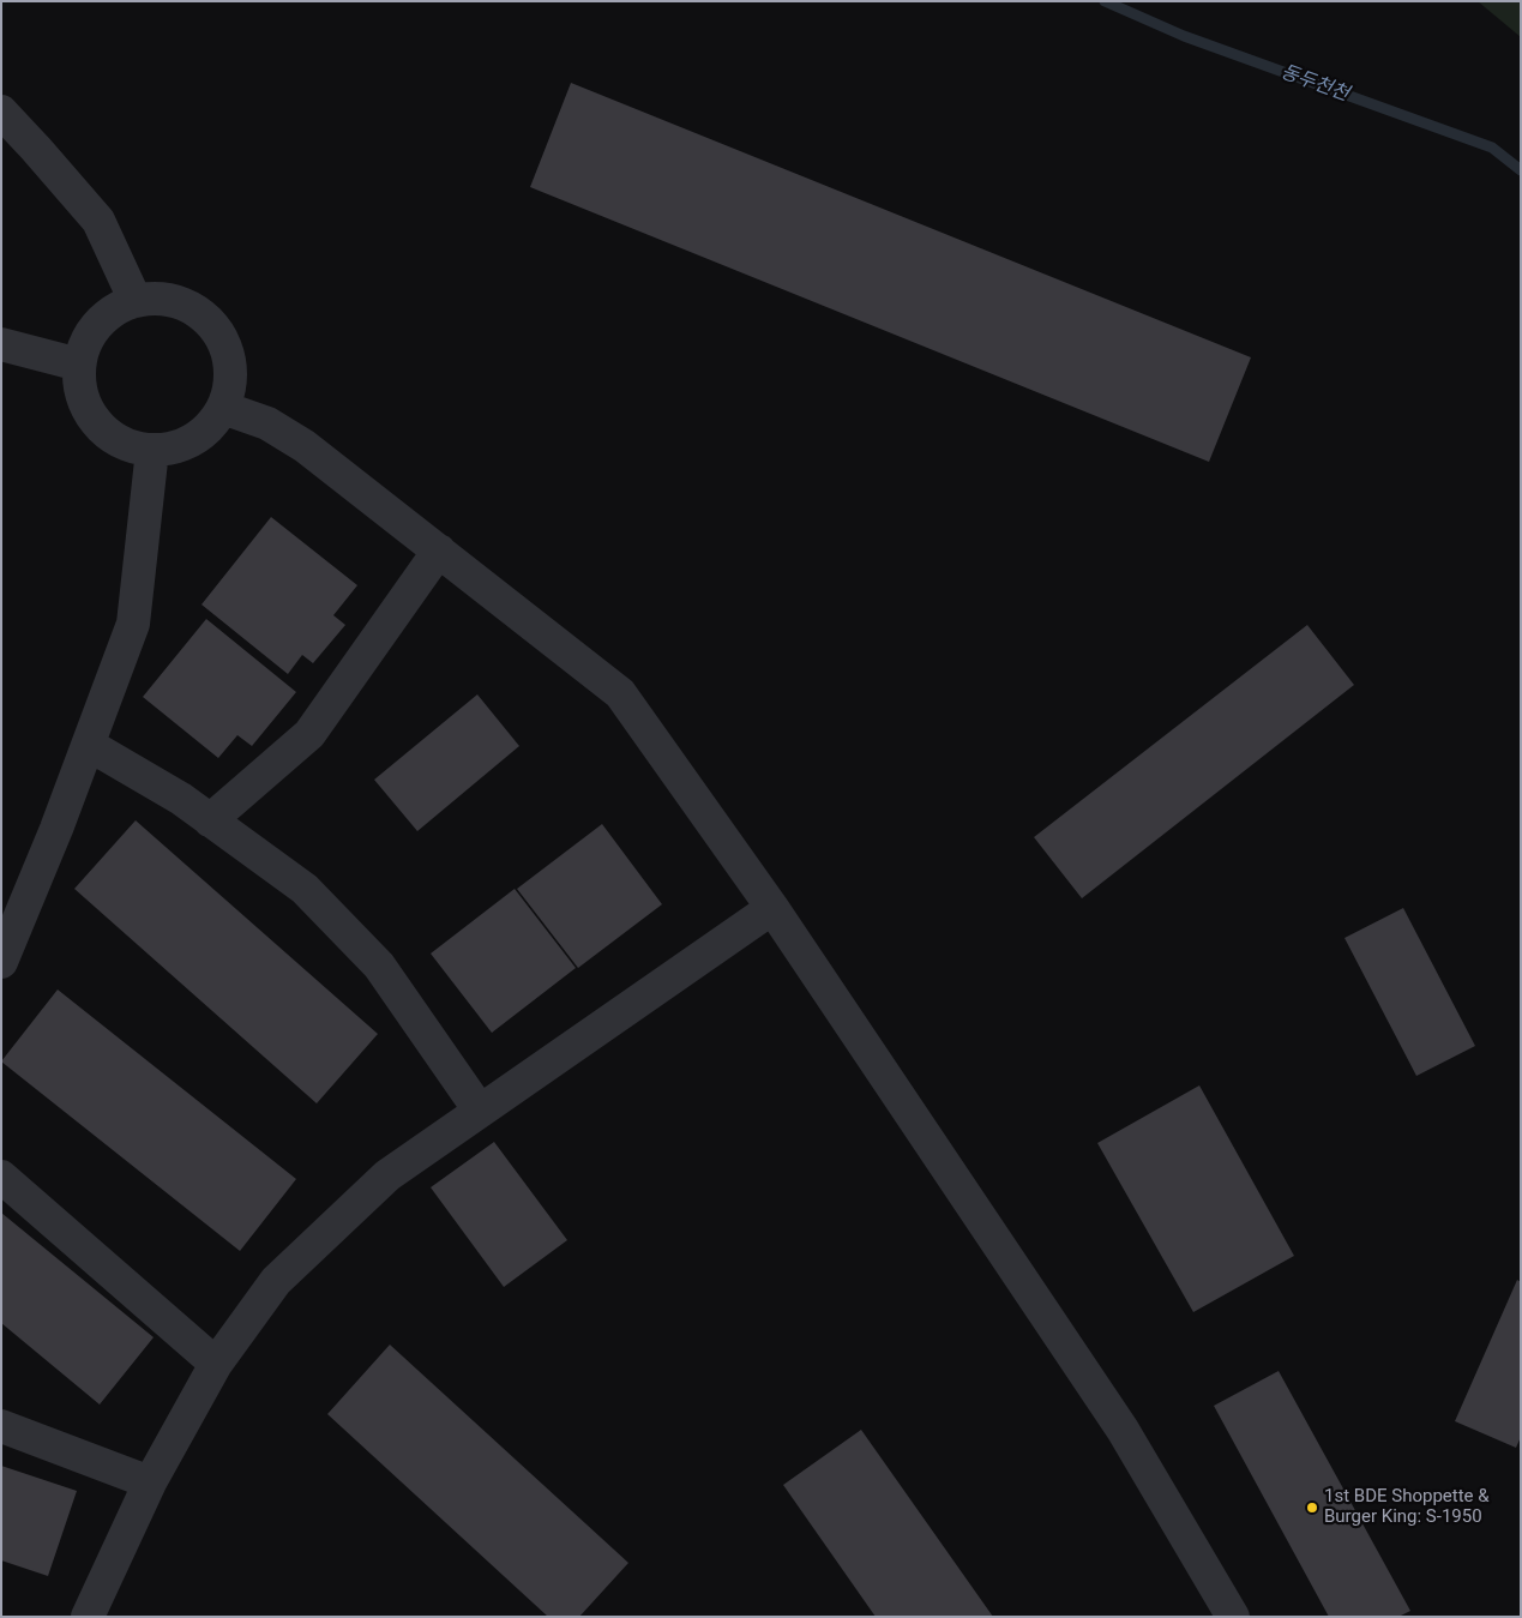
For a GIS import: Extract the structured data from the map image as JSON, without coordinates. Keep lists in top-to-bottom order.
{
  "water": ["동두천천"],
  "places": ["1st BDE Shoppette & Burger King: S-1950"]
}
